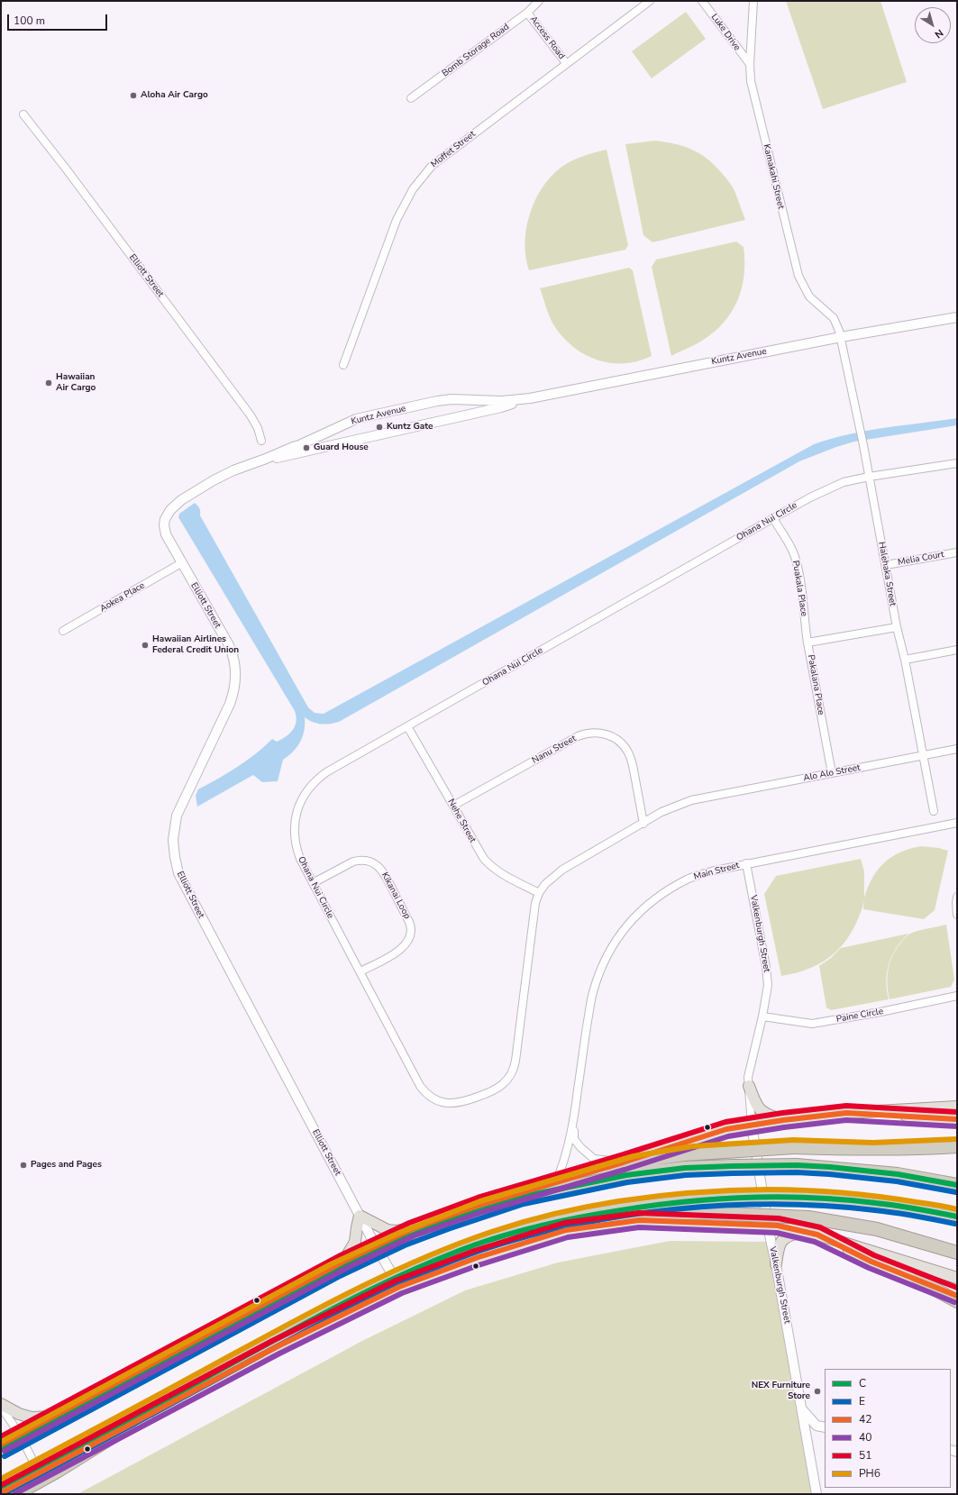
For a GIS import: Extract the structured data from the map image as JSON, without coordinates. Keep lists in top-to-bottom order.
{
  "streets": {
    "street": [
      "Luke Drive",
      "Access Road",
      "Bomb Storage Road",
      "Moffet Street",
      "Kamakahi Street",
      "Elliott Street",
      "Kuntz Avenue",
      "Ohana Nui Circle",
      "Melia Court",
      "Halehaka Street",
      "Puakala Place",
      "Aokea Place",
      "Pakalana Place",
      "Nanu Street",
      "Alo Alo Street",
      "Nehe Street",
      "Main Street",
      "Kikanai Loop",
      "Valkenburgh Street",
      "Paine Circle"
    ]
  },
  "crossings": [
    ["Luke Drive", "Kamakahi Street"],
    ["Access Road", "Bomb Storage Road"],
    ["Access Road", "Moffet Street"],
    ["Kamakahi Street", "Kuntz Avenue"],
    ["Kamakahi Street", "Halehaka Street"],
    ["Elliott Street", "Kuntz Avenue"],
    ["Elliott Street", "Aokea Place"],
    ["Kuntz Avenue", "Halehaka Street"],
    ["Ohana Nui Circle", "Halehaka Street"],
    ["Ohana Nui Circle", "Puakala Place"],
    ["Ohana Nui Circle", "Nanu Street"],
    ["Ohana Nui Circle", "Alo Alo Street"],
    ["Ohana Nui Circle", "Nehe Street"],
    ["Ohana Nui Circle", "Kikanai Loop"],
    ["Melia Court", "Halehaka Street"],
    ["Halehaka Street", "Pakalana Place"],
    ["Halehaka Street", "Alo Alo Street"],
    ["Puakala Place", "Pakalana Place"],
    ["Pakalana Place", "Alo Alo Street"],
    ["Nanu Street", "Nehe Street"],
    ["Main Street", "Valkenburgh Street"],
    ["Valkenburgh Street", "Paine Circle"]
  ],
  "places": [
    "Aloha Air Cargo",
    "Hawaiian Air Cargo",
    "Kuntz Gate",
    "Guard House",
    "Hawaiian Airlines Federal Credit Union",
    "Pages and Pages",
    "NEX Furniture Store"
  ],
  "lines": [
    "transit line 51",
    "transit line 42",
    "transit line 40",
    "transit line PH6",
    "transit line C",
    "transit line E"
  ],
  "legend": [
    "C",
    "E",
    "42",
    "40",
    "51",
    "PH6"
  ],
  "scale_bar": "100 m",
  "north": "bottom right"
}
